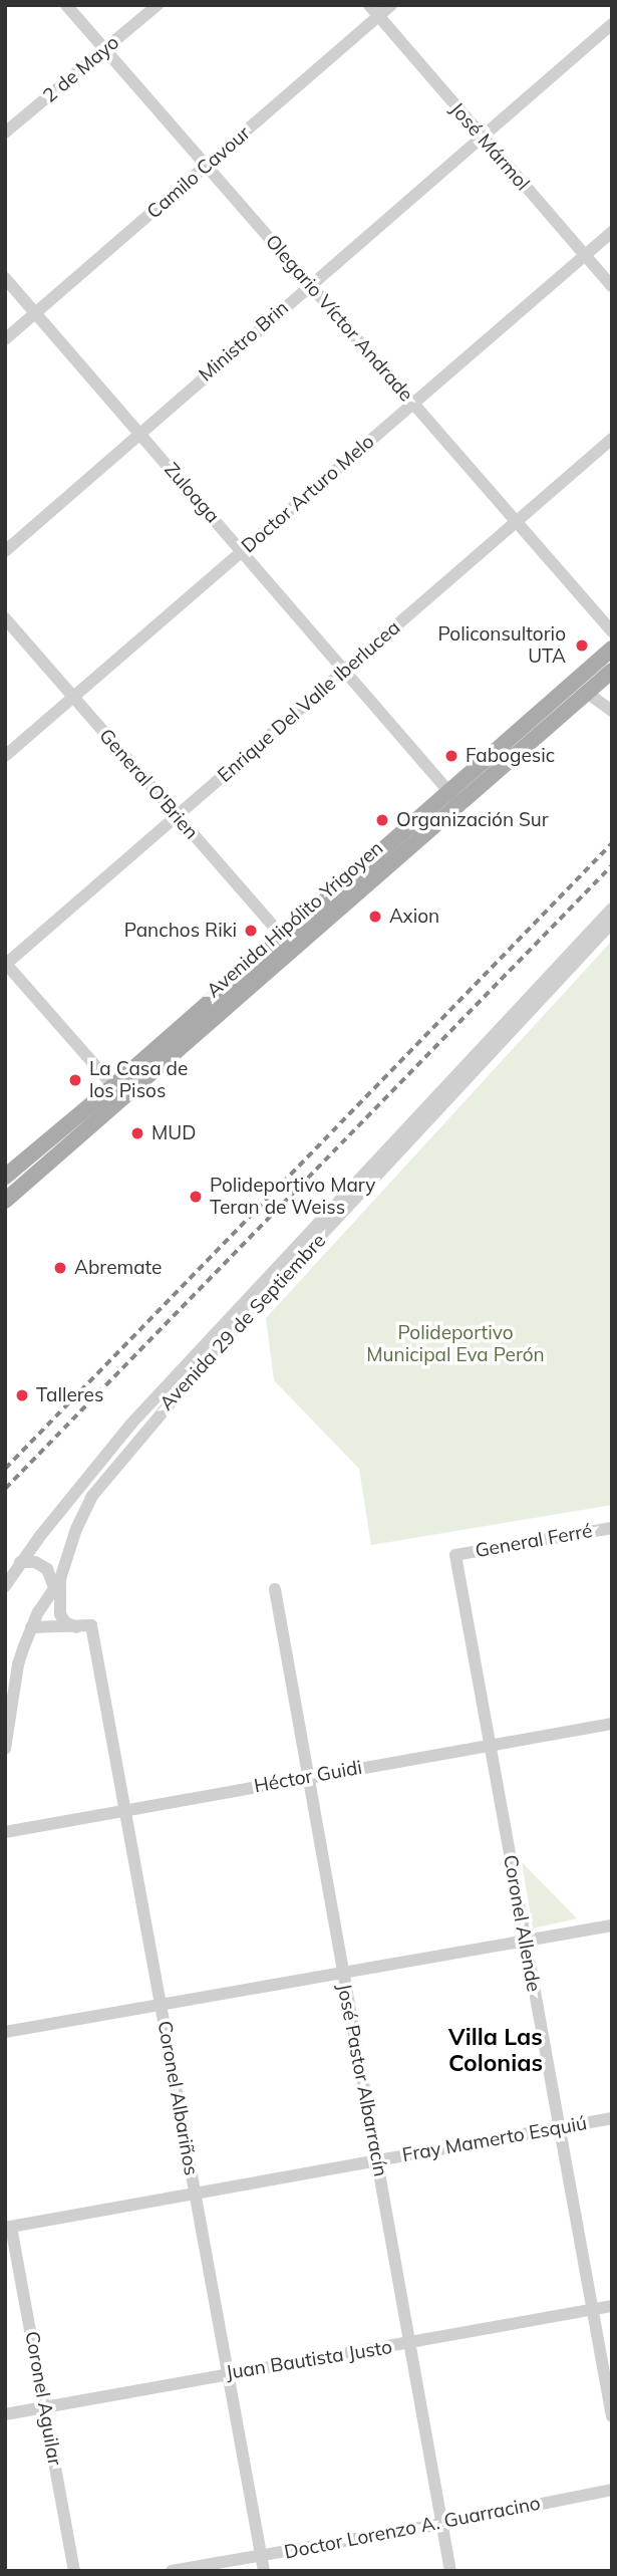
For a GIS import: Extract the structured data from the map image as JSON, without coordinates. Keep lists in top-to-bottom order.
{
  "streets": {
    "main road": ["Avenida Hipólito Yrigoyen"],
    "street": [
      "2 de Mayo",
      "José Mármol",
      "Camilo Cavour",
      "Olegario Víctor Andrade",
      "Ministro Brin",
      "Zuloaga",
      "Doctor Arturo Melo",
      "Enrique Del Valle Iberlucea",
      "General O'Brien",
      "Avenida 29 de Septiembre",
      "General Ferré",
      "Héctor Guidi",
      "Coronel Allende",
      "José Pastor Albarracín",
      "Coronel Albariños",
      "Fray Mamerto Esquiú",
      "Juan Bautista Justo",
      "Coronel Aguilar",
      "Doctor Lorenzo A. Guarracino"
    ]
  },
  "crossings": [
    ["2 de Mayo", "Olegario Víctor Andrade"],
    ["José Mármol", "Camilo Cavour"],
    ["José Mármol", "Ministro Brin"],
    ["José Mármol", "Doctor Arturo Melo"],
    ["Camilo Cavour", "Olegario Víctor Andrade"],
    ["Camilo Cavour", "Zuloaga"],
    ["Olegario Víctor Andrade", "Ministro Brin"],
    ["Olegario Víctor Andrade", "Doctor Arturo Melo"],
    ["Olegario Víctor Andrade", "Enrique Del Valle Iberlucea"],
    ["Ministro Brin", "Zuloaga"],
    ["Zuloaga", "Doctor Arturo Melo"],
    ["Zuloaga", "Enrique Del Valle Iberlucea"],
    ["Zuloaga", "Avenida Hipólito Yrigoyen"],
    ["Doctor Arturo Melo", "General O'Brien"],
    ["Enrique Del Valle Iberlucea", "General O'Brien"],
    ["General O'Brien", "Avenida Hipólito Yrigoyen"],
    ["General Ferré", "Coronel Allende"],
    ["Héctor Guidi", "Coronel Allende"],
    ["Héctor Guidi", "José Pastor Albarracín"],
    ["Héctor Guidi", "Coronel Albariños"],
    ["Coronel Allende", "Fray Mamerto Esquiú"],
    ["Coronel Allende", "Juan Bautista Justo"],
    ["José Pastor Albarracín", "Fray Mamerto Esquiú"],
    ["José Pastor Albarracín", "Juan Bautista Justo"],
    ["José Pastor Albarracín", "Doctor Lorenzo A. Guarracino"],
    ["Coronel Albariños", "Fray Mamerto Esquiú"],
    ["Coronel Albariños", "Juan Bautista Justo"],
    ["Coronel Albariños", "Doctor Lorenzo A. Guarracino"],
    ["Fray Mamerto Esquiú", "Coronel Aguilar"],
    ["Juan Bautista Justo", "Coronel Aguilar"]
  ],
  "districts": ["Villa Las Colonias"],
  "parks": ["Polideportivo Municipal Eva Perón"],
  "places": [
    "Policonsultorio UTA",
    "Fabogesic",
    "Organización Sur",
    "Axion",
    "Panchos Riki",
    "La Casa de los Pisos",
    "MUD",
    "Polideportivo Mary Teran de Weiss",
    "Abremate",
    "Talleres"
  ]
}
